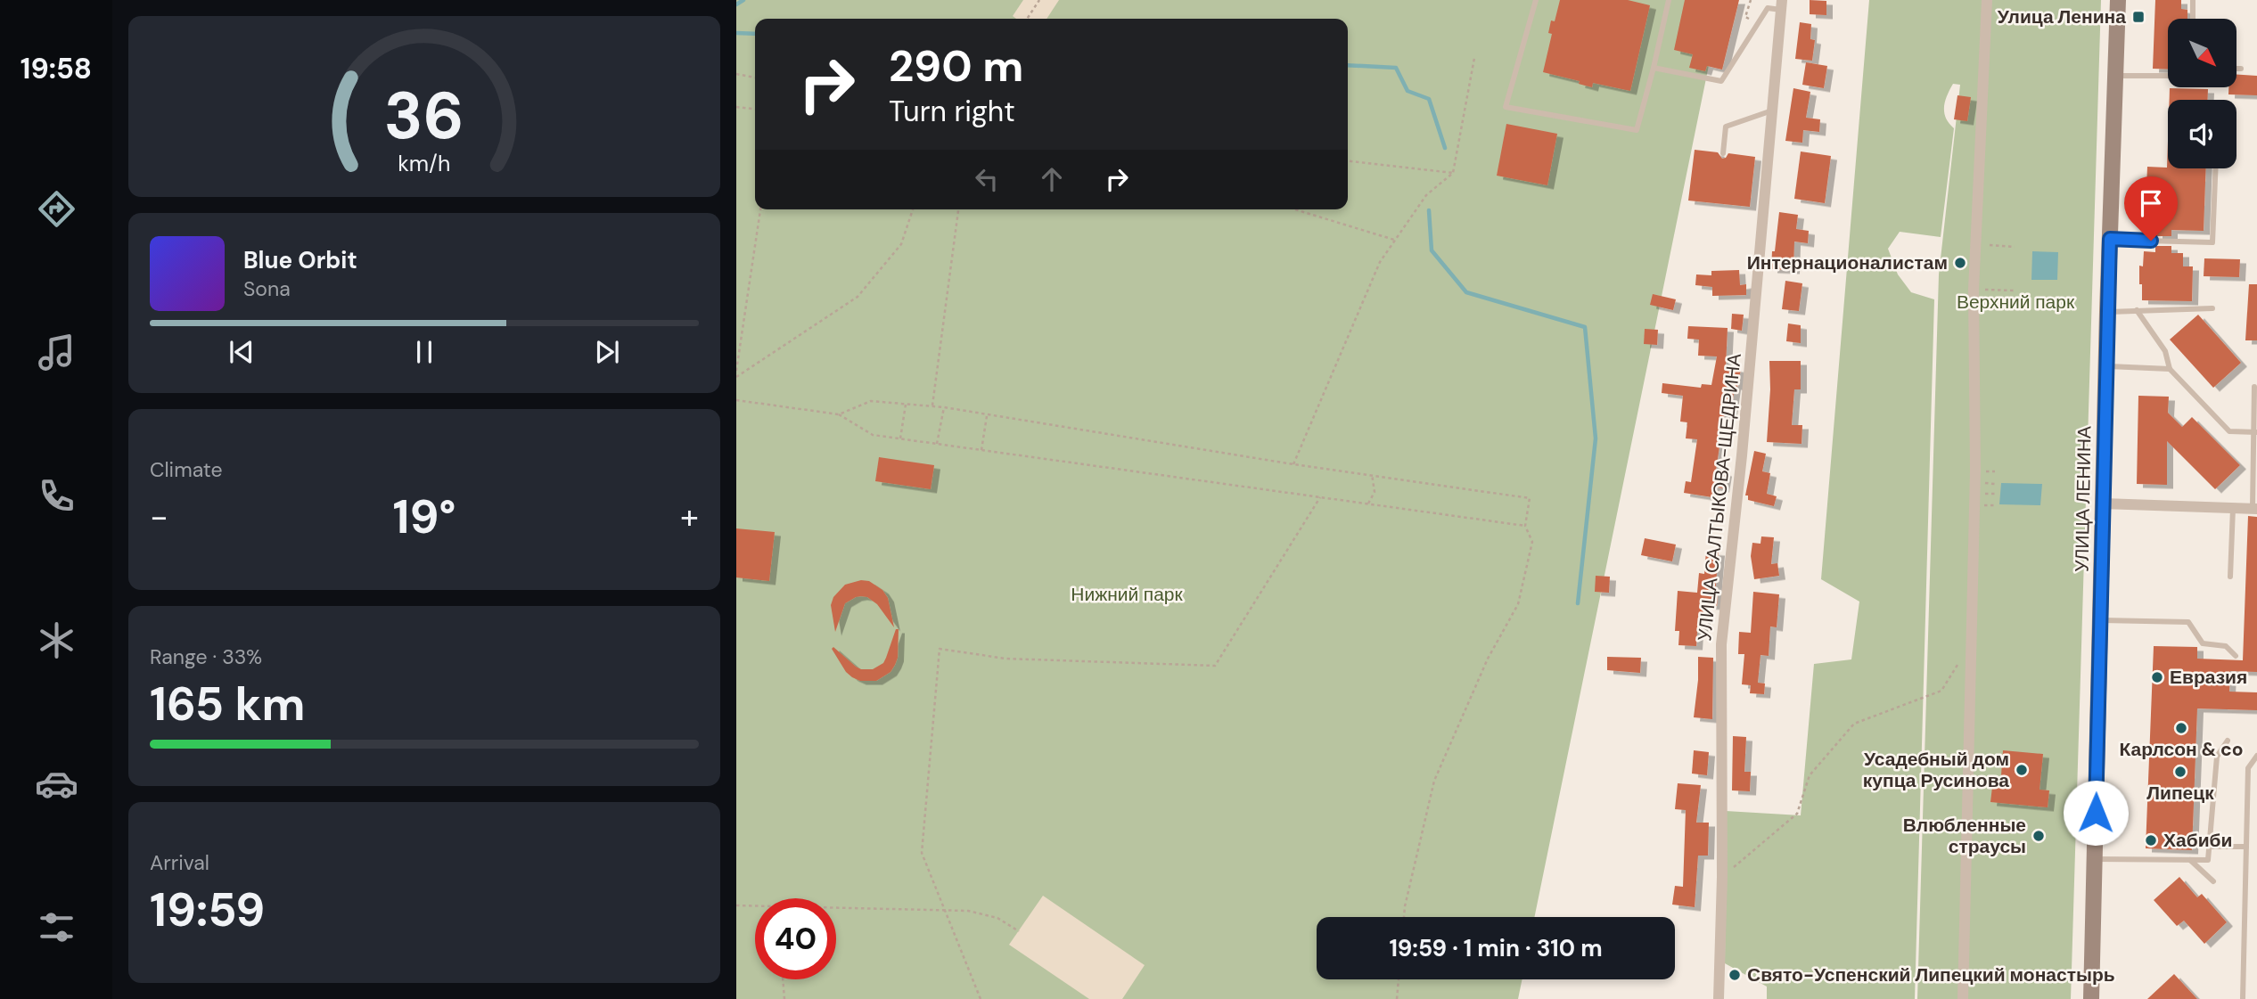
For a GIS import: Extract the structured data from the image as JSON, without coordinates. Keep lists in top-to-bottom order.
{
  "streets": {
    "street": ["УЛИЦА САЛТЫКОВА-ЩЕДРИНА", "УЛИЦА ЛЕНИНА"]
  },
  "parks": ["Верхний парк", "Нижний парк"],
  "places": {
    "transit": ["Улица Ленина"],
    "other": [
      "Интернационалистам",
      "Евразия",
      "Карлсон & co",
      "Усадебный дом купца Русинова",
      "Липецк",
      "Влюбленные страусы",
      "Хабиби",
      "Свято-Успенский Липецкий монастырь"
    ]
  },
  "north": "bottom right",
  "page": {
    "tabs": "19:58",
    "turn": ["290 m", "Turn right"],
    "song": ["Blue Orbit", "Sona"],
    "tile": [
      "Climate",
      ["Range · 33%", "165 km"],
      ["Arrival", "19:59"]
    ],
    "heat": ["−", "19°", "+"],
    "limit": "40",
    "trip": "19:59 · 1 min · 310 m",
    "gauge": ["36", "km/h"]
  }
}
